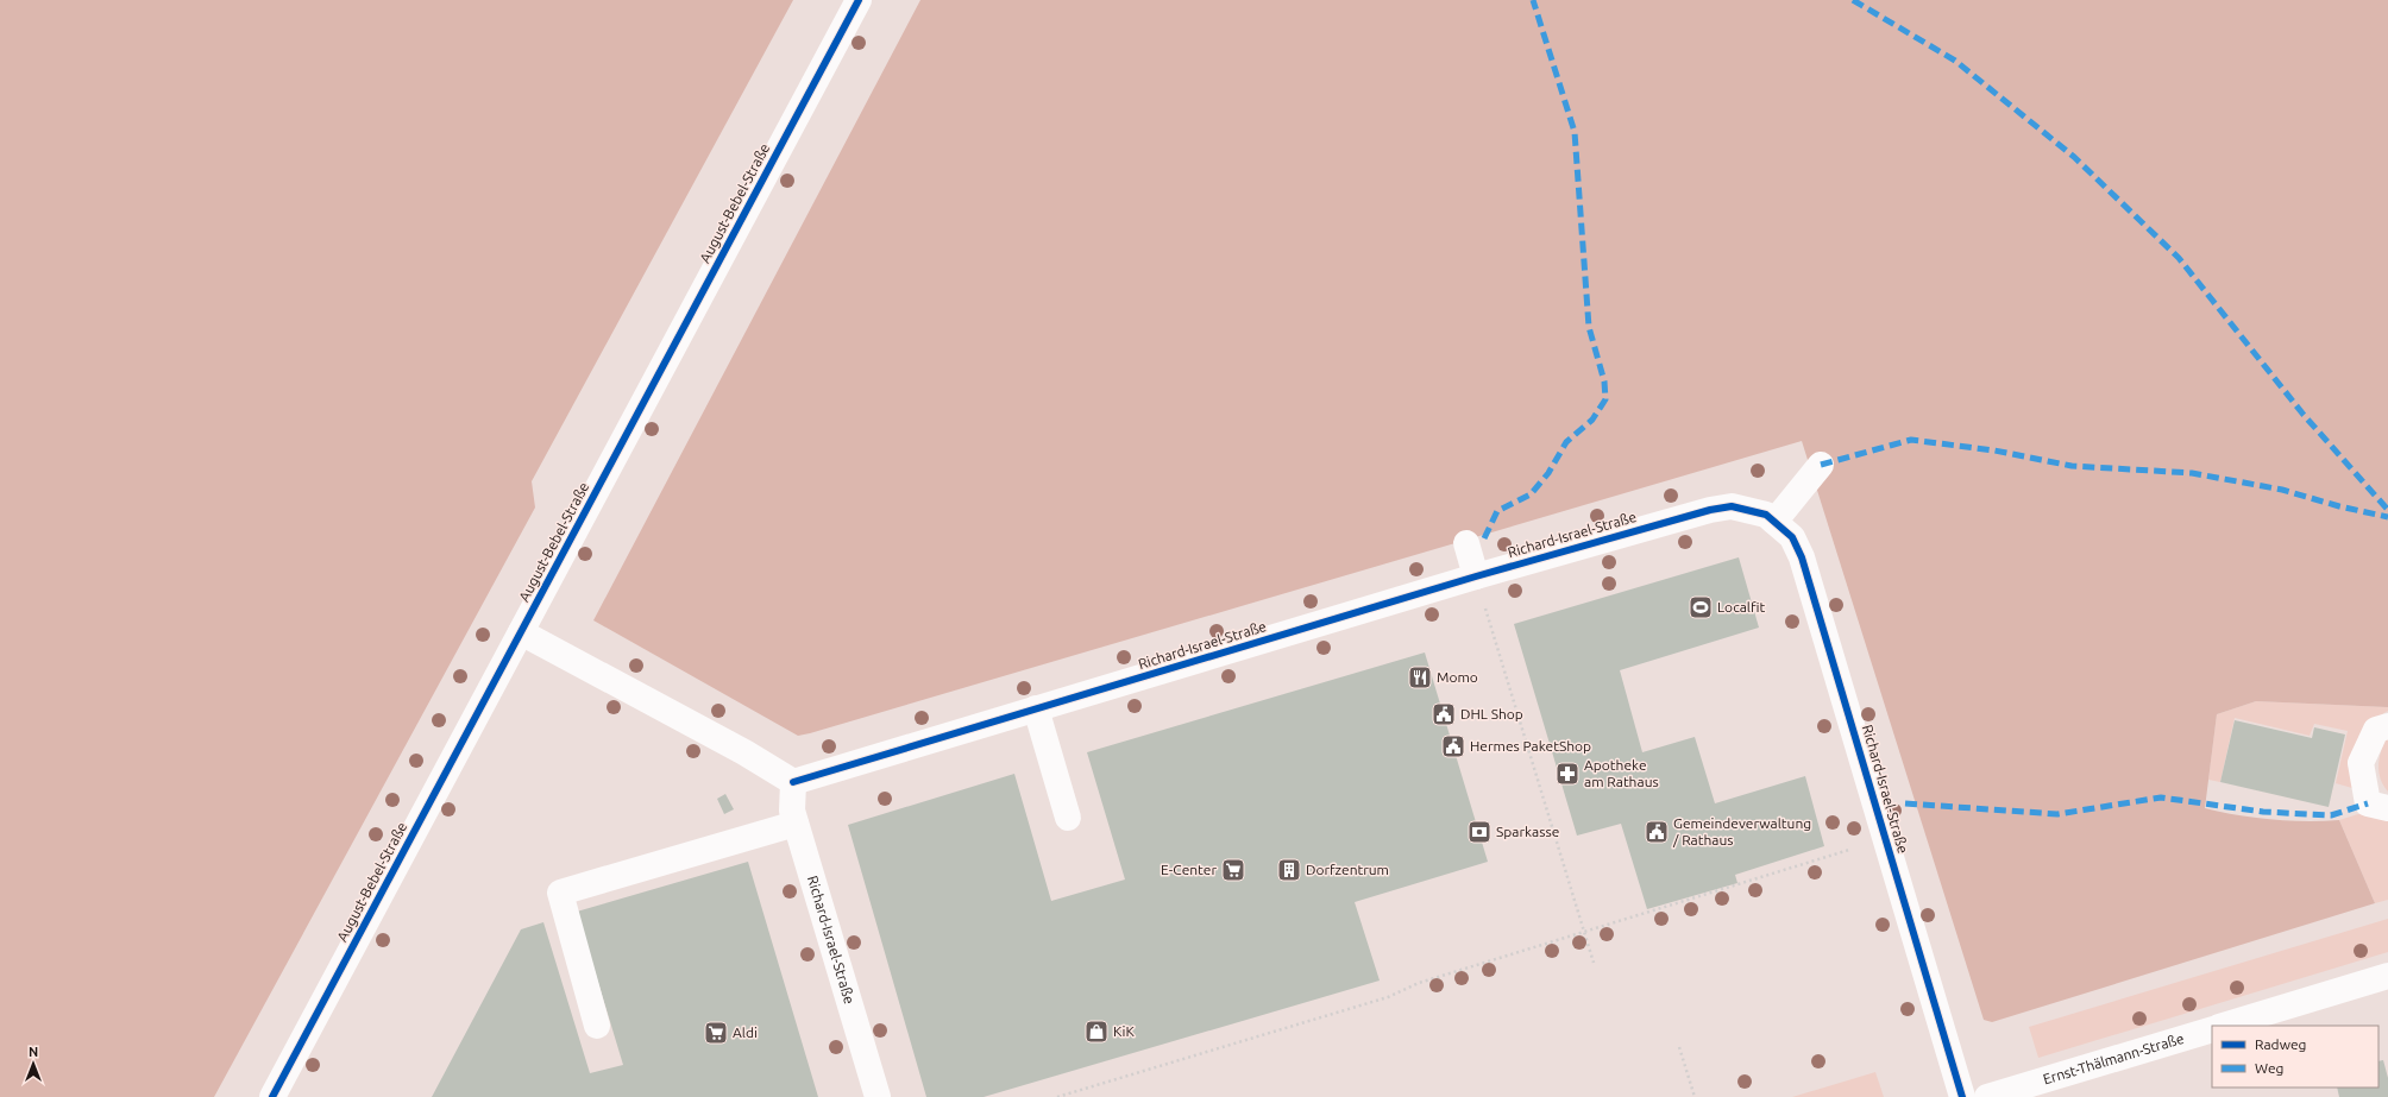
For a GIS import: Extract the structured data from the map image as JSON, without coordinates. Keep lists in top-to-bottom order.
{
  "streets": {
    "street": ["August-Bebel-Straße", "Richard-Israel-Straße", "Ernst-Thälmann-Straße"]
  },
  "places": {
    "sports": ["Localfit"],
    "restaurant": ["Momo"],
    "public building": ["DHL Shop", "Hermes PaketShop", "Gemeindeverwaltung / Rathaus"],
    "pharmacy": ["Apotheke am Rathaus"],
    "bank": ["Sparkasse"],
    "supermarket": ["E-Center", "Aldi"],
    "building": ["Dorfzentrum"],
    "shop": ["KiK"]
  },
  "legend": ["Radweg", "Weg"],
  "north": "top"
}
